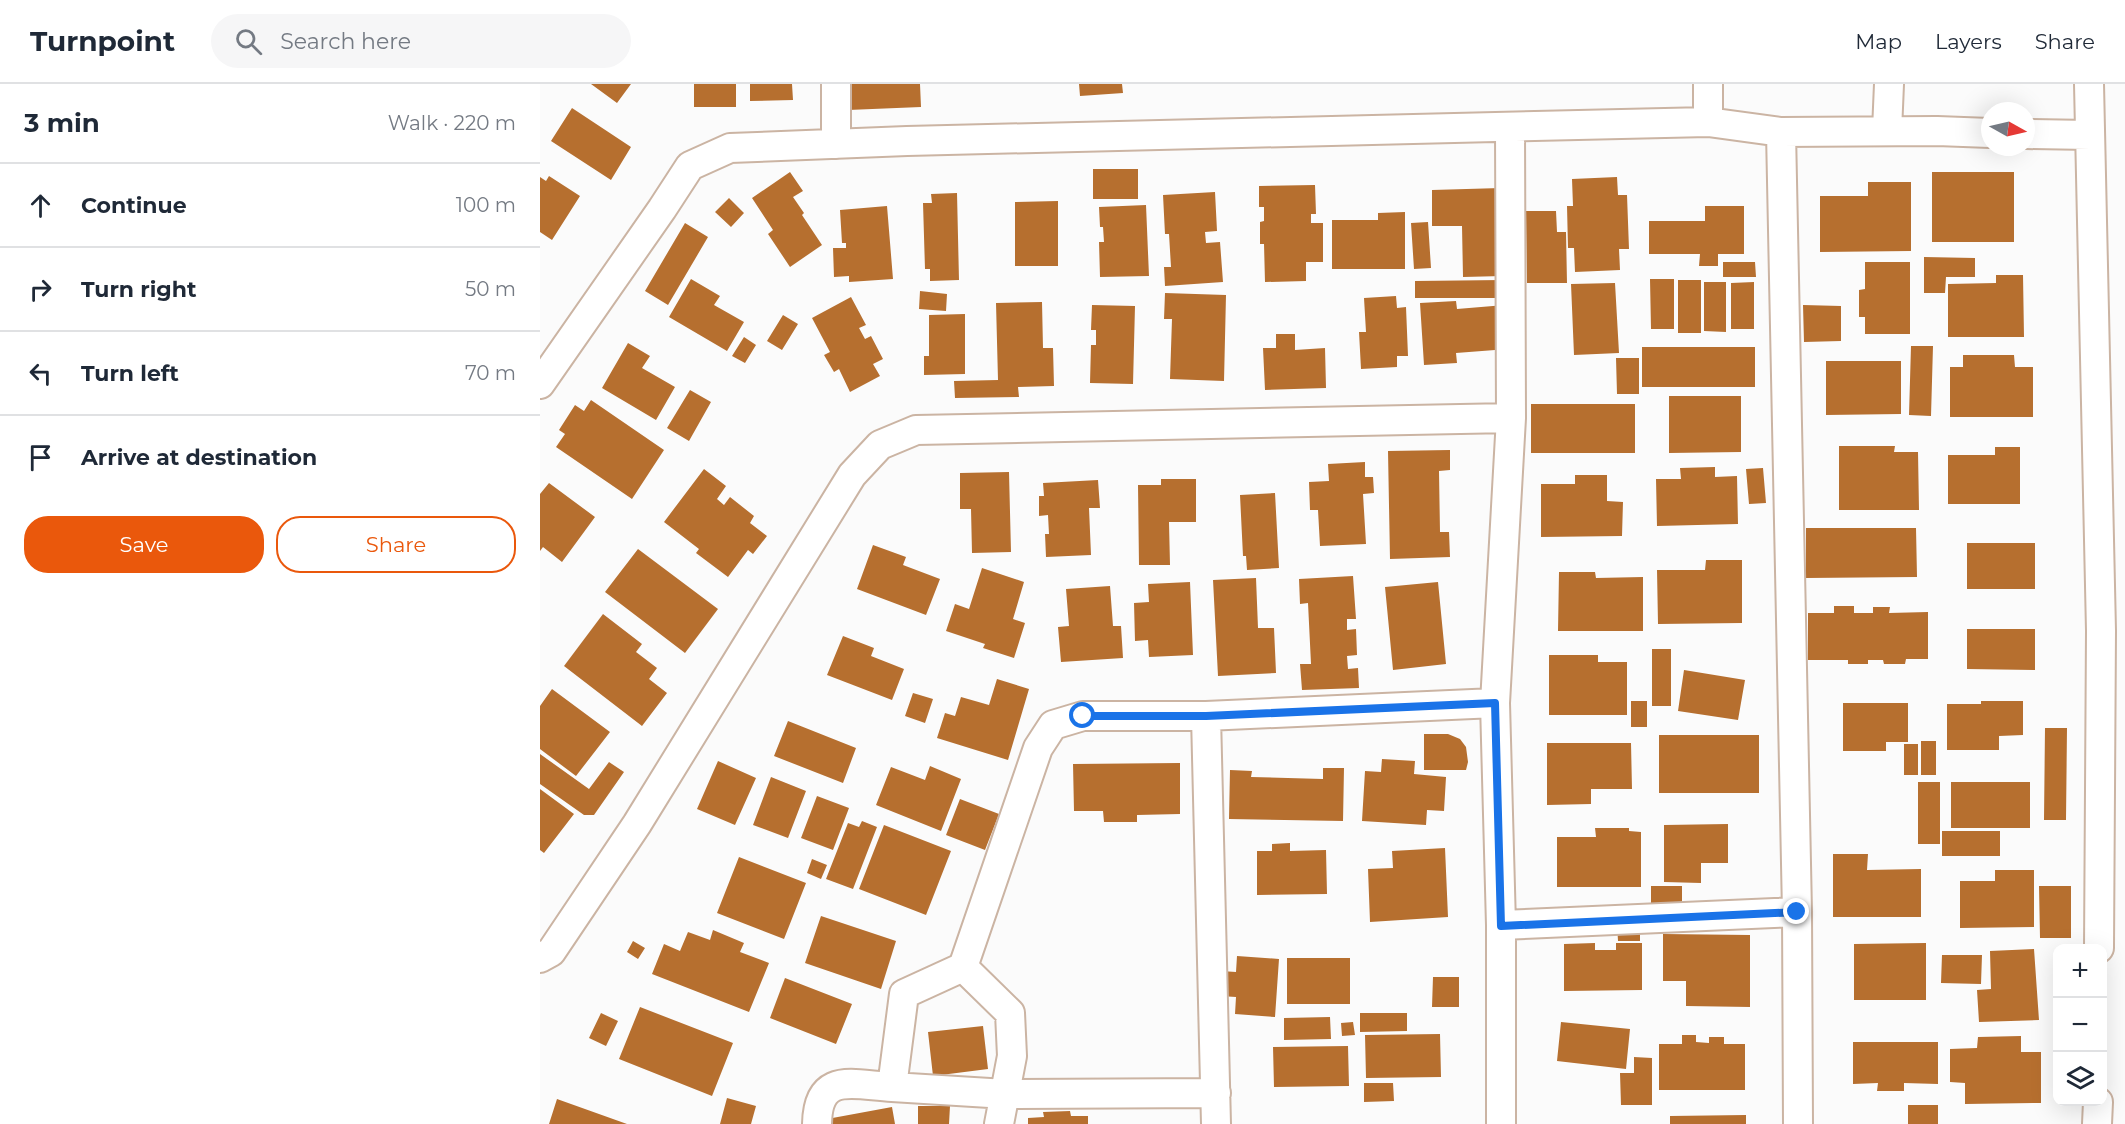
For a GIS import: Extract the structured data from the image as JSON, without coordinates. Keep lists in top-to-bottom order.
{
  "north": "right",
  "page": {
    "header": "Turnpoint",
    "search": "Search here",
    "nav": ["Map", "Layers", "Share"],
    "heading": ["3 min", "Walk · 220 m"],
    "list": [
      ["Continue", "100 m"],
      ["Turn right", "50 m"],
      ["Turn left", "70 m"],
      "Arrive at destination"
    ],
    "buttons": ["Save", "Share"],
    "map_buttons": ["+", "−"]
  }
}
